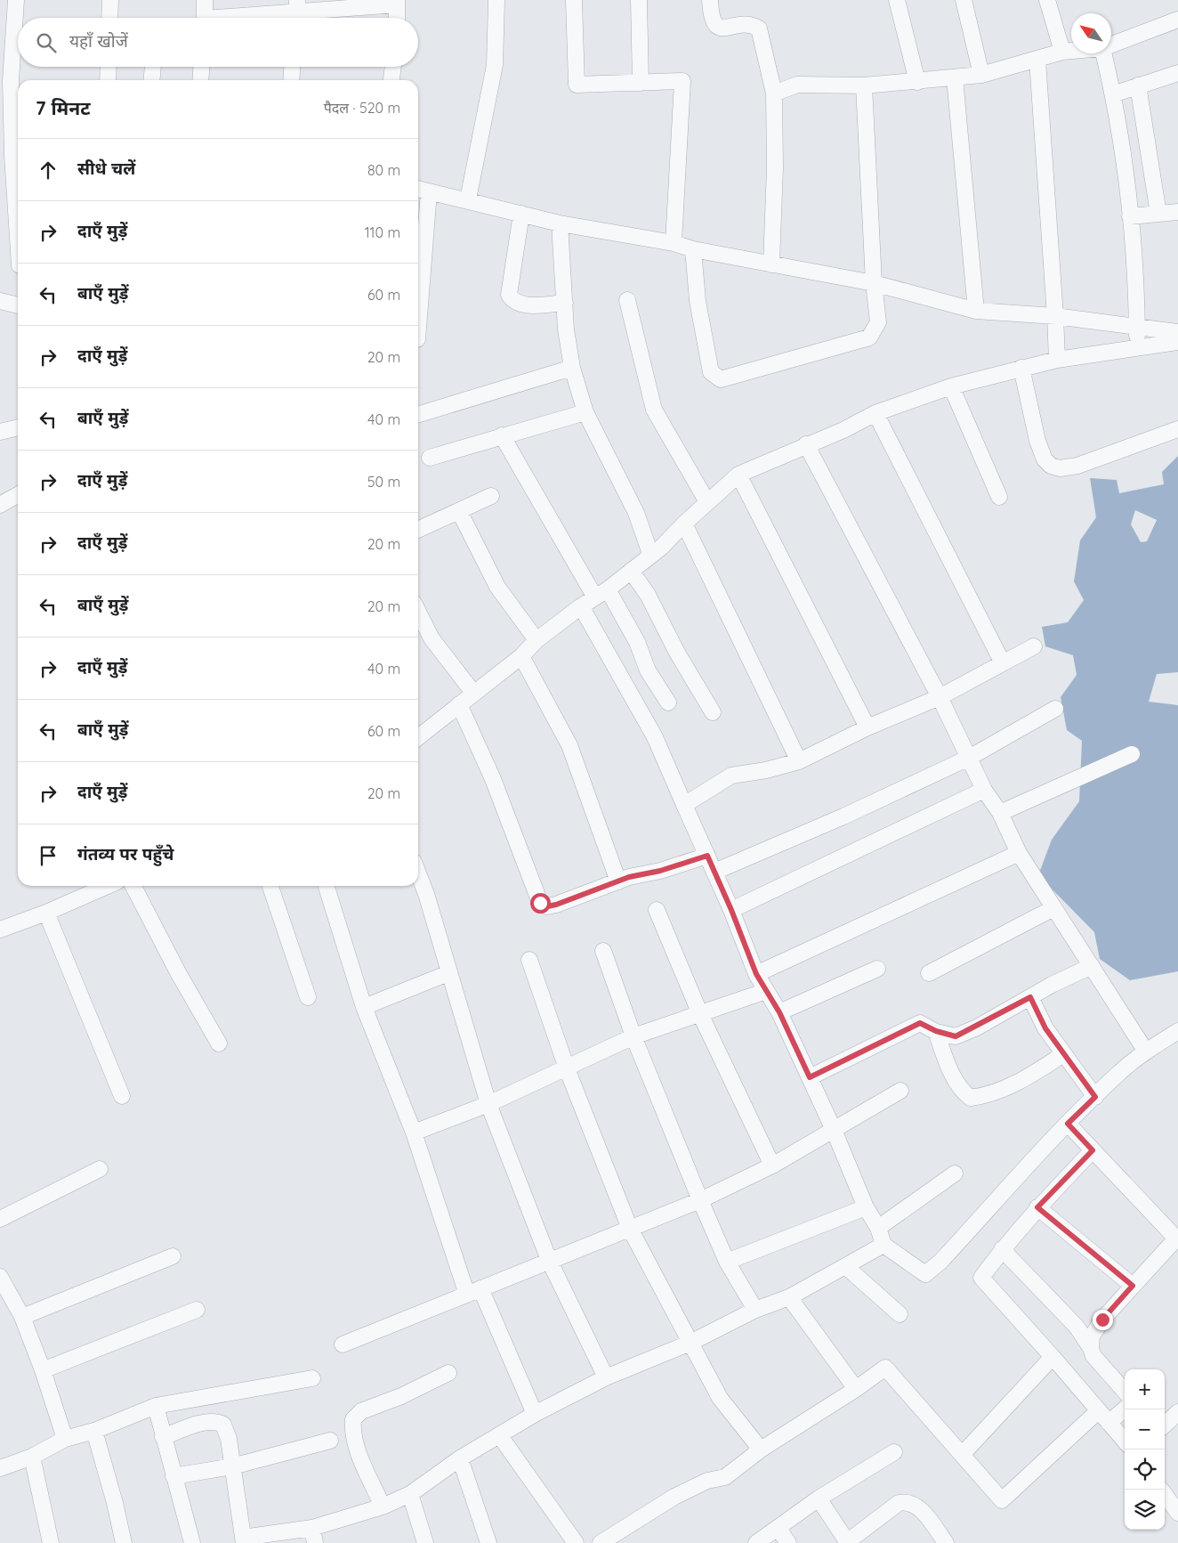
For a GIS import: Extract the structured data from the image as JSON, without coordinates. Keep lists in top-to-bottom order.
{
  "north": "top left",
  "page": {
    "search": "यहाँ खोजें",
    "heading": ["7 मिनट", "पैदल · 520 m"],
    "list": [
      ["सीधे चलें", "80 m"],
      ["दाएँ मुड़ें", "110 m"],
      ["बाएँ मुड़ें", "60 m"],
      ["दाएँ मुड़ें", "20 m"],
      ["बाएँ मुड़ें", "40 m"],
      ["दाएँ मुड़ें", "50 m"],
      ["दाएँ मुड़ें", "20 m"],
      ["बाएँ मुड़ें", "20 m"],
      ["दाएँ मुड़ें", "40 m"],
      ["बाएँ मुड़ें", "60 m"],
      ["दाएँ मुड़ें", "20 m"],
      "गंतव्य पर पहुँचे"
    ],
    "map_buttons": ["+", "−"]
  }
}
